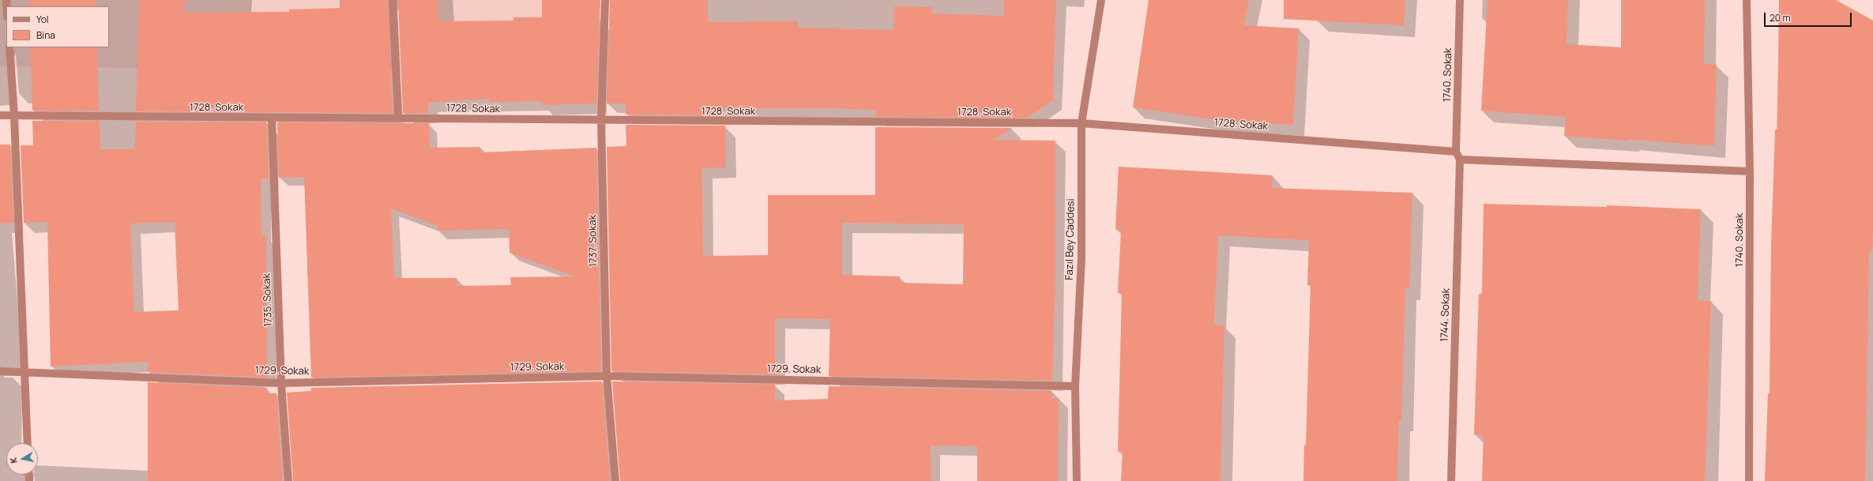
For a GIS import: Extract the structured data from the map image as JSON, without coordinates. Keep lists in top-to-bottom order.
{
  "streets": {
    "street": [
      "1740. Sokak",
      "1728. Sokak",
      "Fazıl Bey Caddesi",
      "1737. Sokak",
      "1735. Sokak",
      "1744. Sokak",
      "1729. Sokak"
    ]
  },
  "crossings": [
    ["1740. Sokak", "1728. Sokak"],
    ["1740. Sokak", "1744. Sokak"],
    ["1728. Sokak", "Fazıl Bey Caddesi"],
    ["1728. Sokak", "1737. Sokak"],
    ["1728. Sokak", "1735. Sokak"],
    ["1728. Sokak", "1744. Sokak"],
    ["Fazıl Bey Caddesi", "1729. Sokak"],
    ["1737. Sokak", "1729. Sokak"],
    ["1735. Sokak", "1729. Sokak"]
  ],
  "legend": ["Yol", "Bina"],
  "scale_bar": "20 m",
  "north": "left"
}
